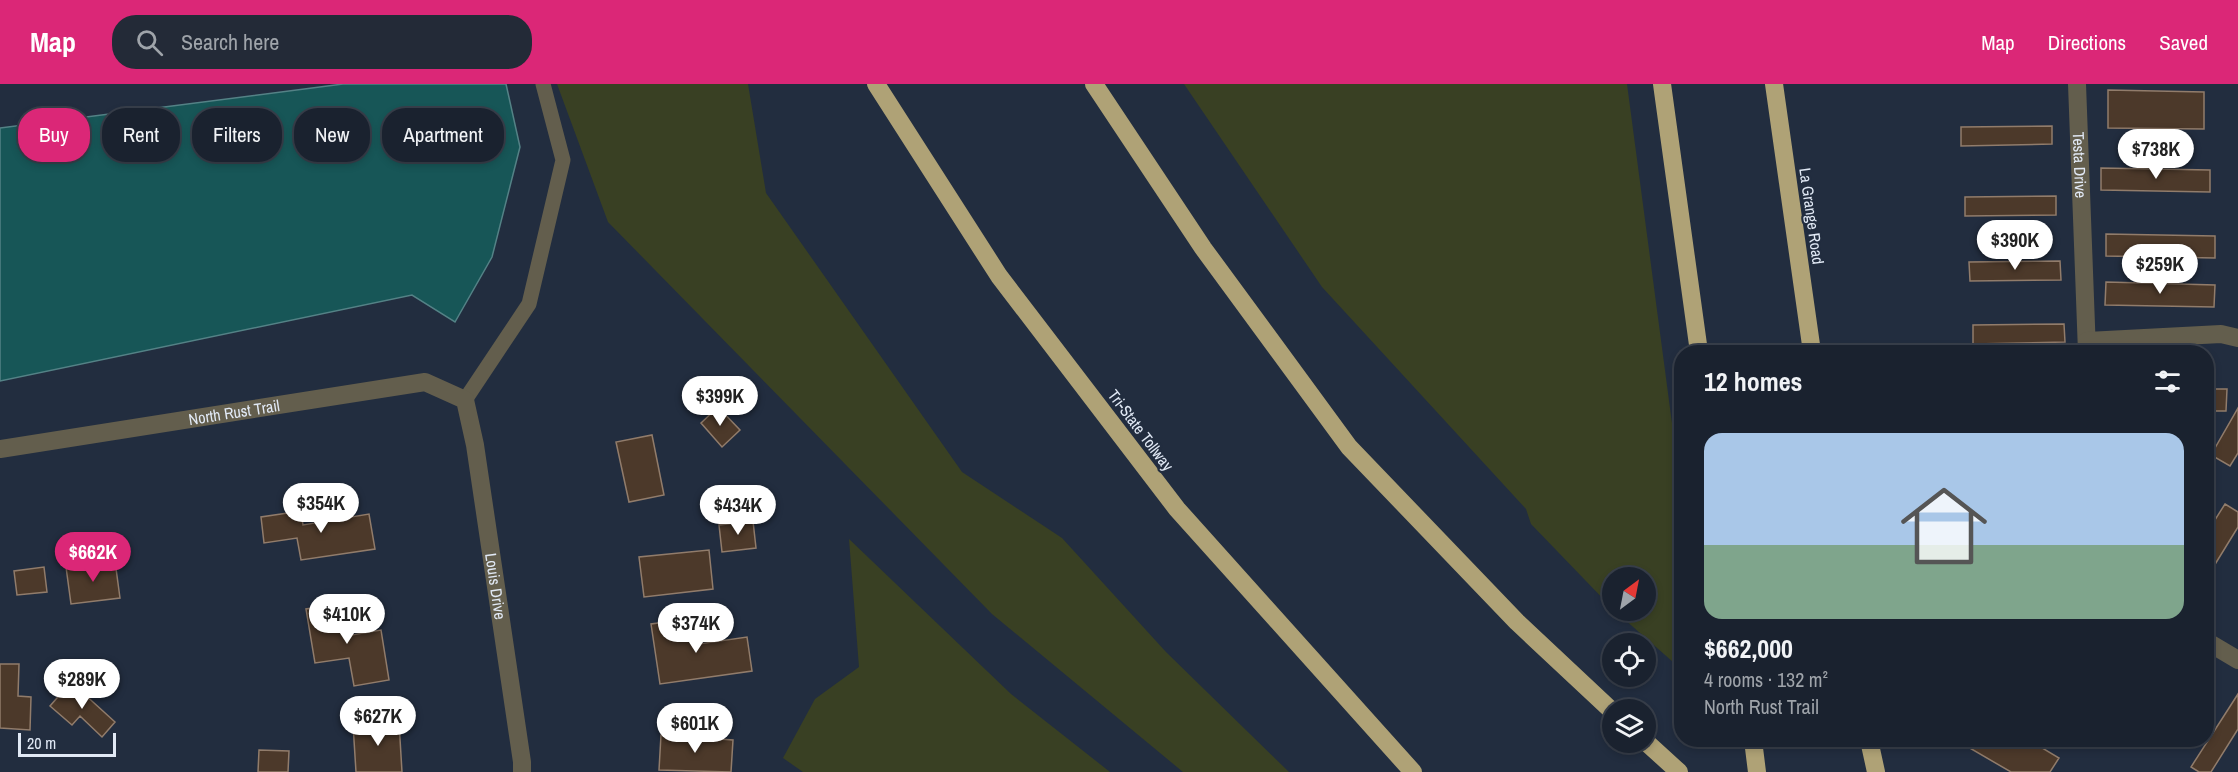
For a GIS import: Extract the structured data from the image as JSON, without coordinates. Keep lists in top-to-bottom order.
{
  "streets": {
    "highway": ["La Grange Road", "Tri-State Tollway"],
    "street": ["Testa Drive", "North Rust Trail", "Louis Drive"]
  },
  "crossings": [
    ["North Rust Trail", "Louis Drive"]
  ],
  "scale_bar": "20 m",
  "north": "top right",
  "page": {
    "header": "Map",
    "search": "Search here",
    "nav": ["Map", "Directions", "Saved"],
    "chip": [
      "Buy",
      "Rent",
      "Filters",
      "New",
      "Apartment"
    ],
    "price": [
      "$738K",
      "$390K",
      "$259K",
      "$399K",
      "$354K",
      "$434K",
      "$662K",
      "$410K",
      "$374K",
      "$289K",
      "$627K",
      "$601K"
    ],
    "heading": "12 homes",
    "list": [
      {
        "name": "$662,000",
        "note": "4 rooms · 132 m² · North Rust Trail"
      }
    ],
    "scale": "20 m"
  }
}
